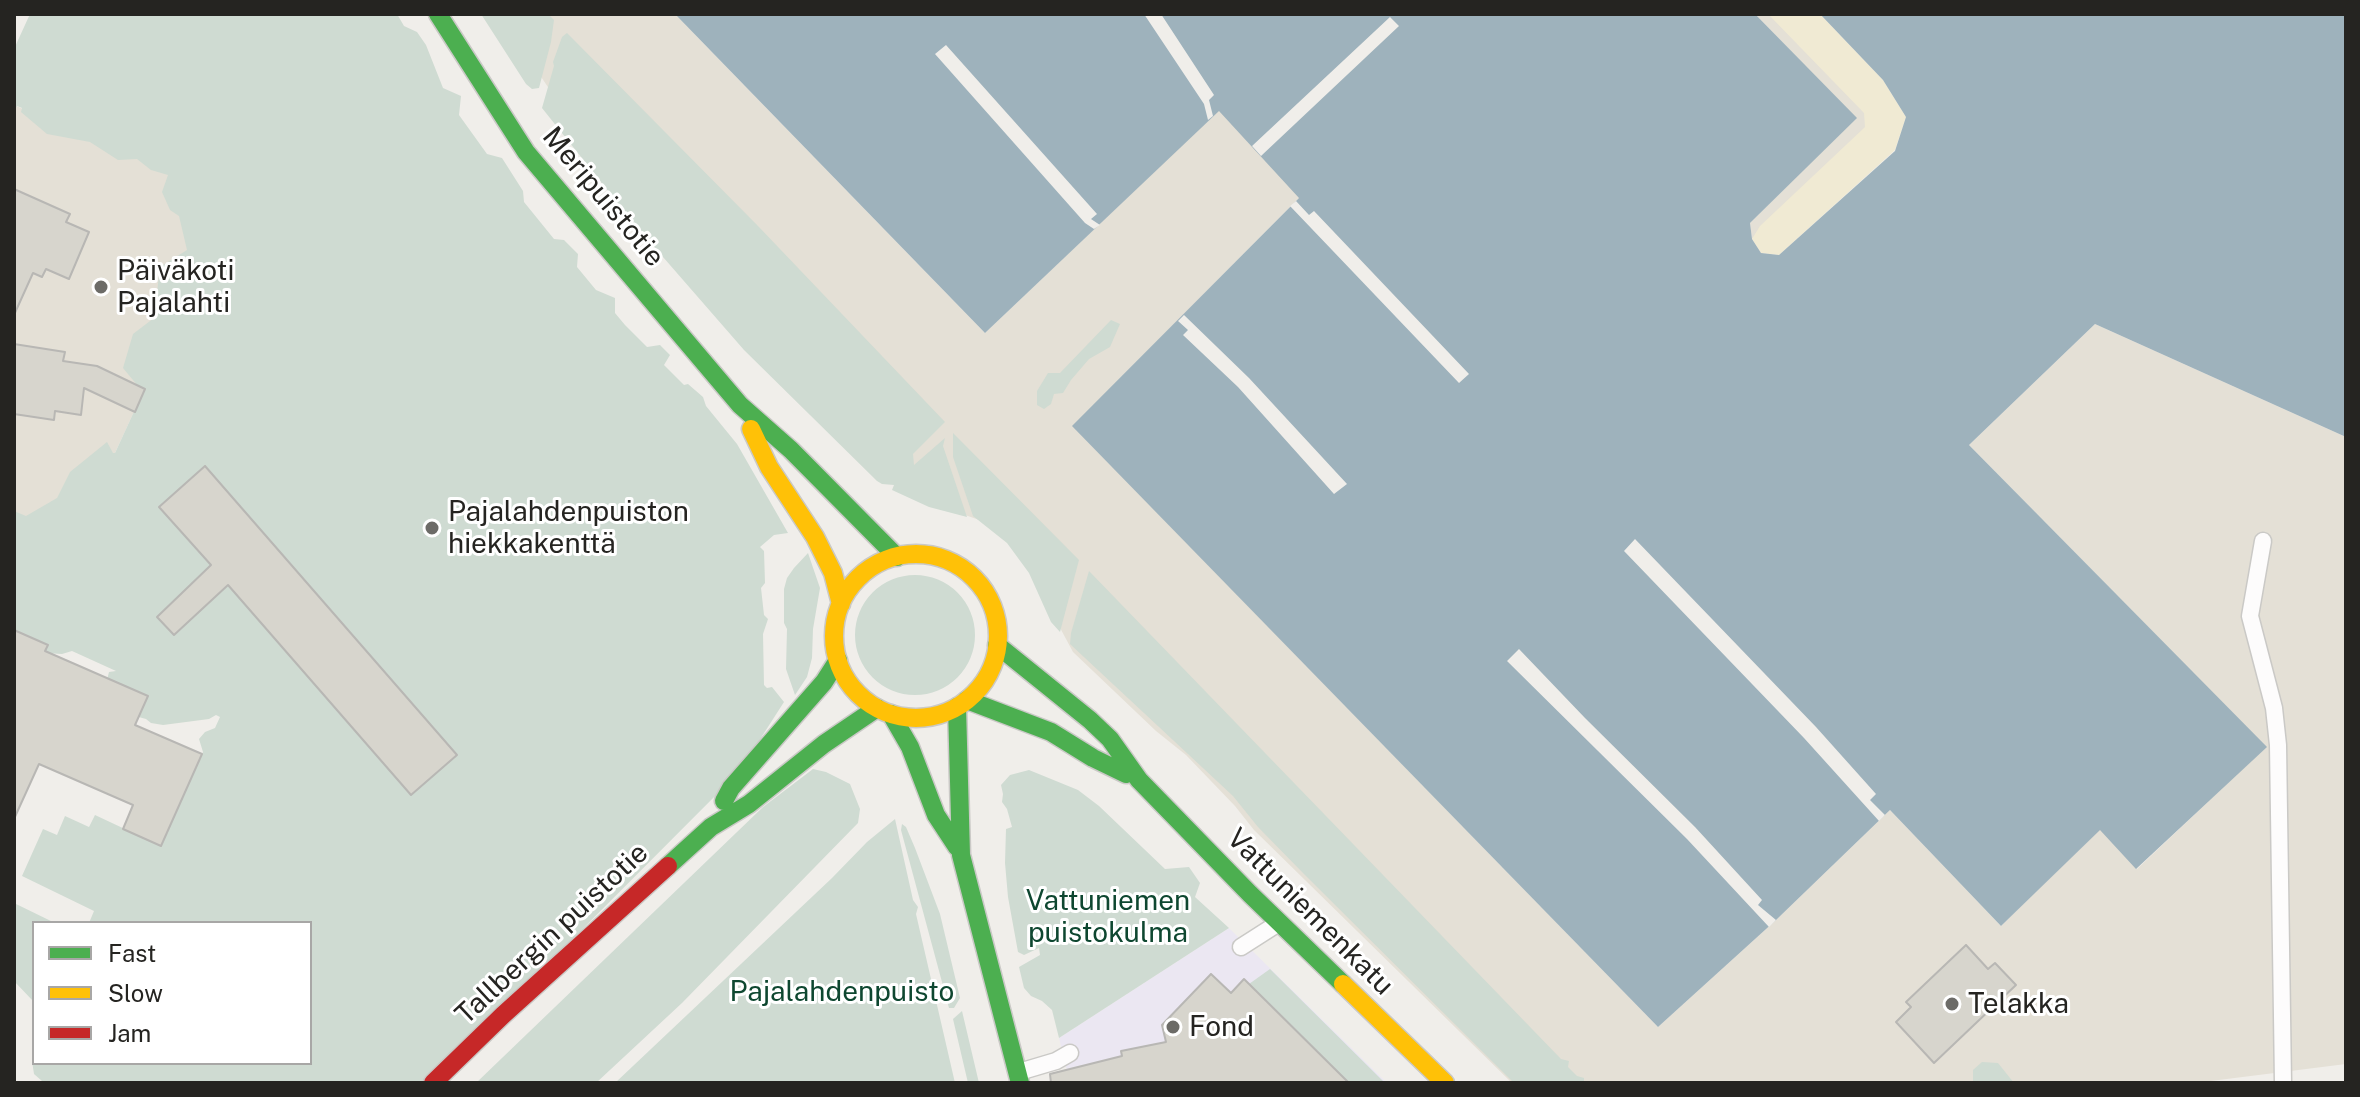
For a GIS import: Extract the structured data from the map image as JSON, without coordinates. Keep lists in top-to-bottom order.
{
  "streets": {
    "street": ["Meripuistotie", "Vattuniemenkatu", "Tallbergin puistotie"]
  },
  "crossings": [
    ["Meripuistotie", "Vattuniemenkatu"],
    ["Meripuistotie", "Tallbergin puistotie"],
    ["Vattuniemenkatu", "Tallbergin puistotie"]
  ],
  "parks": ["Vattuniemen puistokulma", "Pajalahdenpuisto"],
  "places": [
    "Päiväkoti Pajalahti",
    "Pajalahdenpuiston hiekkakenttä",
    "Telakka",
    "Fond"
  ],
  "legend": ["Fast", "Slow", "Jam"]
}
